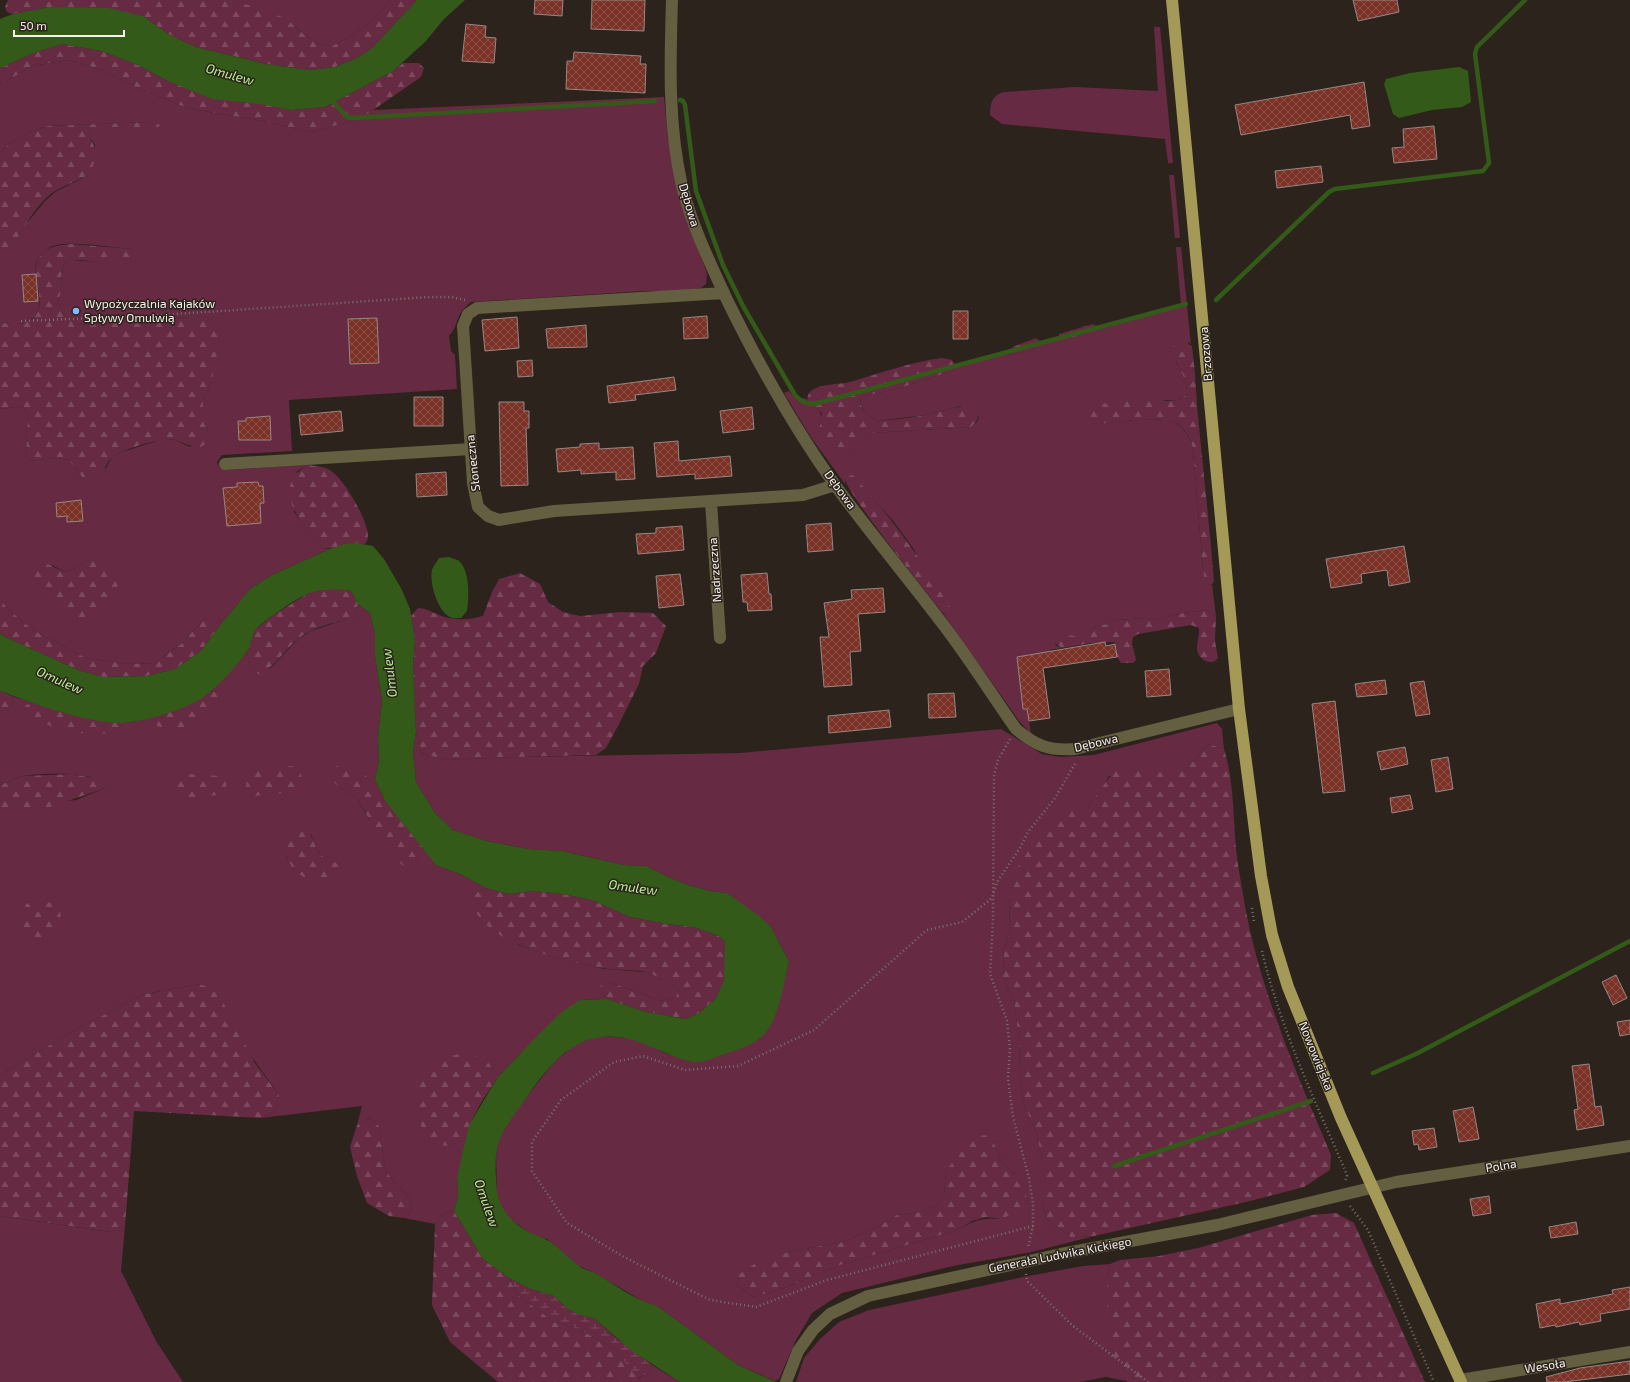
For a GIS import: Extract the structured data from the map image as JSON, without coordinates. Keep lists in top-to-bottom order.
{
  "streets": {
    "main road": ["Brzozowa", "Nowowiejska"],
    "street": [
      "Dębowa",
      "Słoneczna",
      "Nadrzeczna",
      "Polna",
      "Generała Ludwika Kickiego",
      "Wesoła"
    ]
  },
  "crossings": [
    ["Dębowa", "Brzozowa"],
    ["Dębowa", "Słoneczna"],
    ["Dębowa", "Nowowiejska"],
    ["Brzozowa", "Nowowiejska"],
    ["Słoneczna", "Nadrzeczna"],
    ["Nowowiejska", "Polna"],
    ["Nowowiejska", "Generała Ludwika Kickiego"],
    ["Nowowiejska", "Wesoła"],
    ["Polna", "Generała Ludwika Kickiego"]
  ],
  "water": ["Omulew"],
  "places": ["Wypożyczalnia Kajaków Spływy Omulwią"],
  "scale_bar": "50 m"
}
